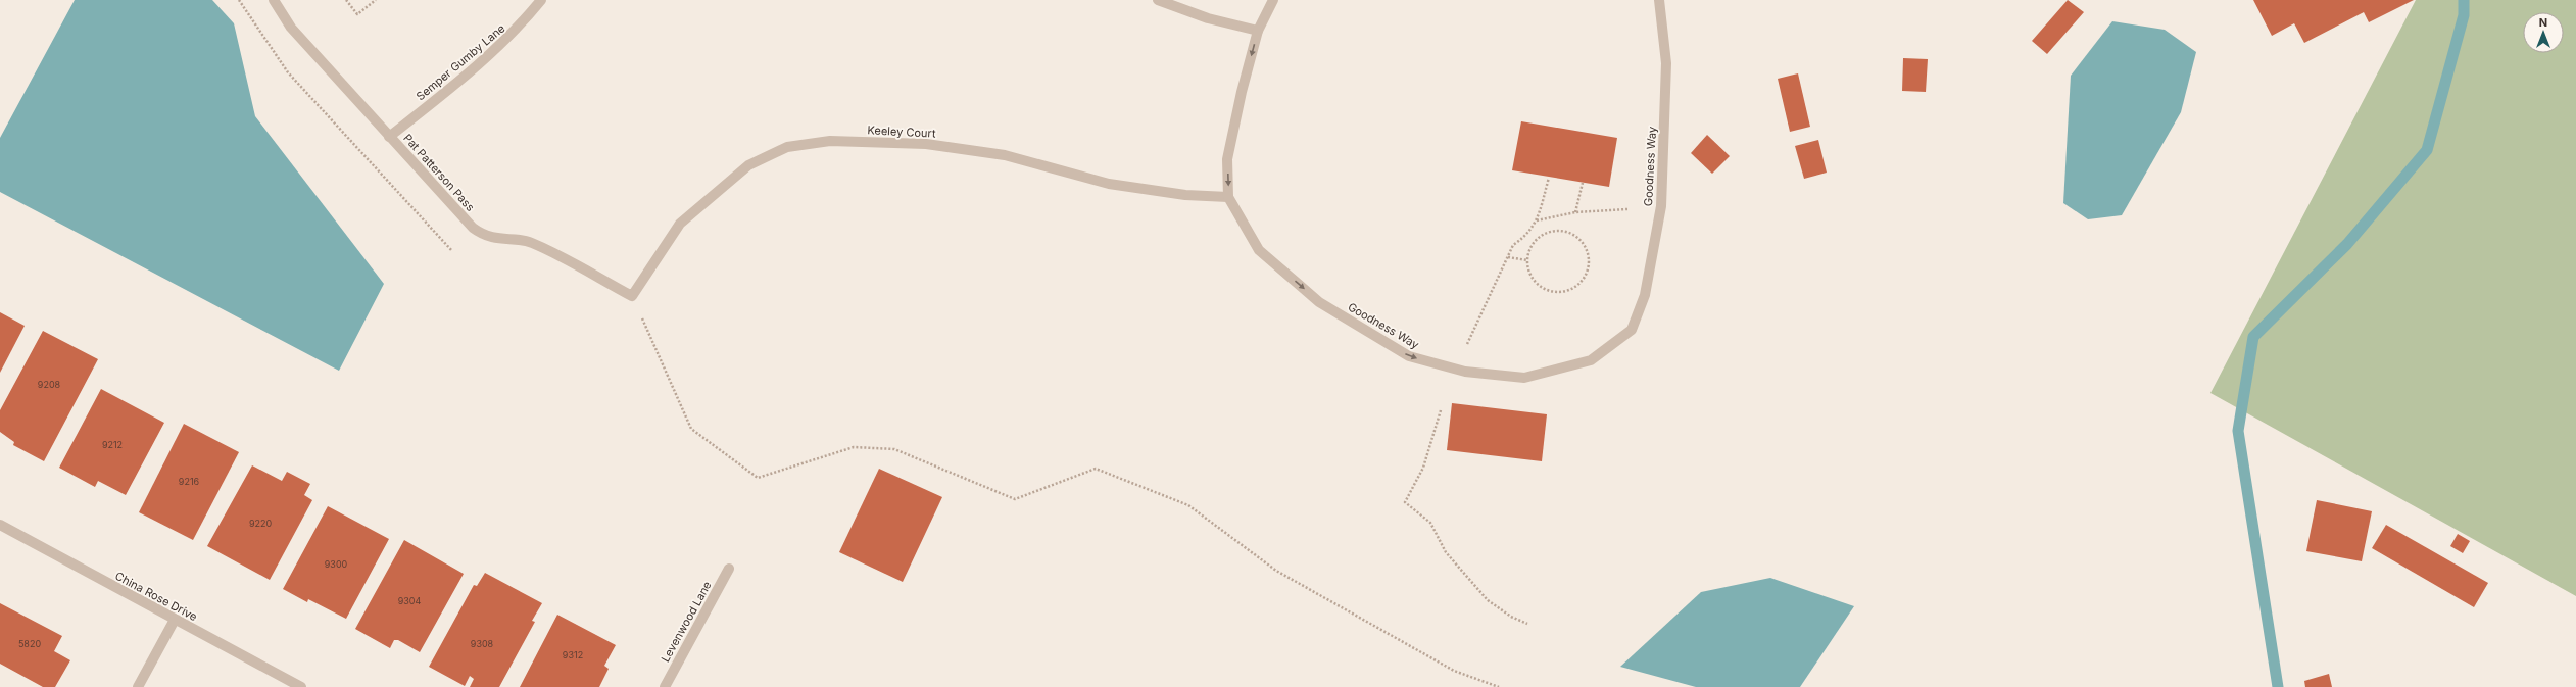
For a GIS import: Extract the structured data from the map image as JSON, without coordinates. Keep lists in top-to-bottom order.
{
  "streets": {
    "street": [
      "Semper Gumby Lane",
      "Keeley Court",
      "Goodness Way",
      "Pat Patterson Pass",
      "China Rose Drive",
      "Levenwood Lane"
    ]
  },
  "crossings": [
    ["Semper Gumby Lane", "Pat Patterson Pass"],
    ["Keeley Court", "Goodness Way"],
    ["Keeley Court", "Pat Patterson Pass"]
  ],
  "house_numbers": [
    "9208",
    "9212",
    "9216",
    "9220",
    "9300",
    "9304",
    "5820",
    "9308",
    "9312"
  ],
  "north": "top"
}
